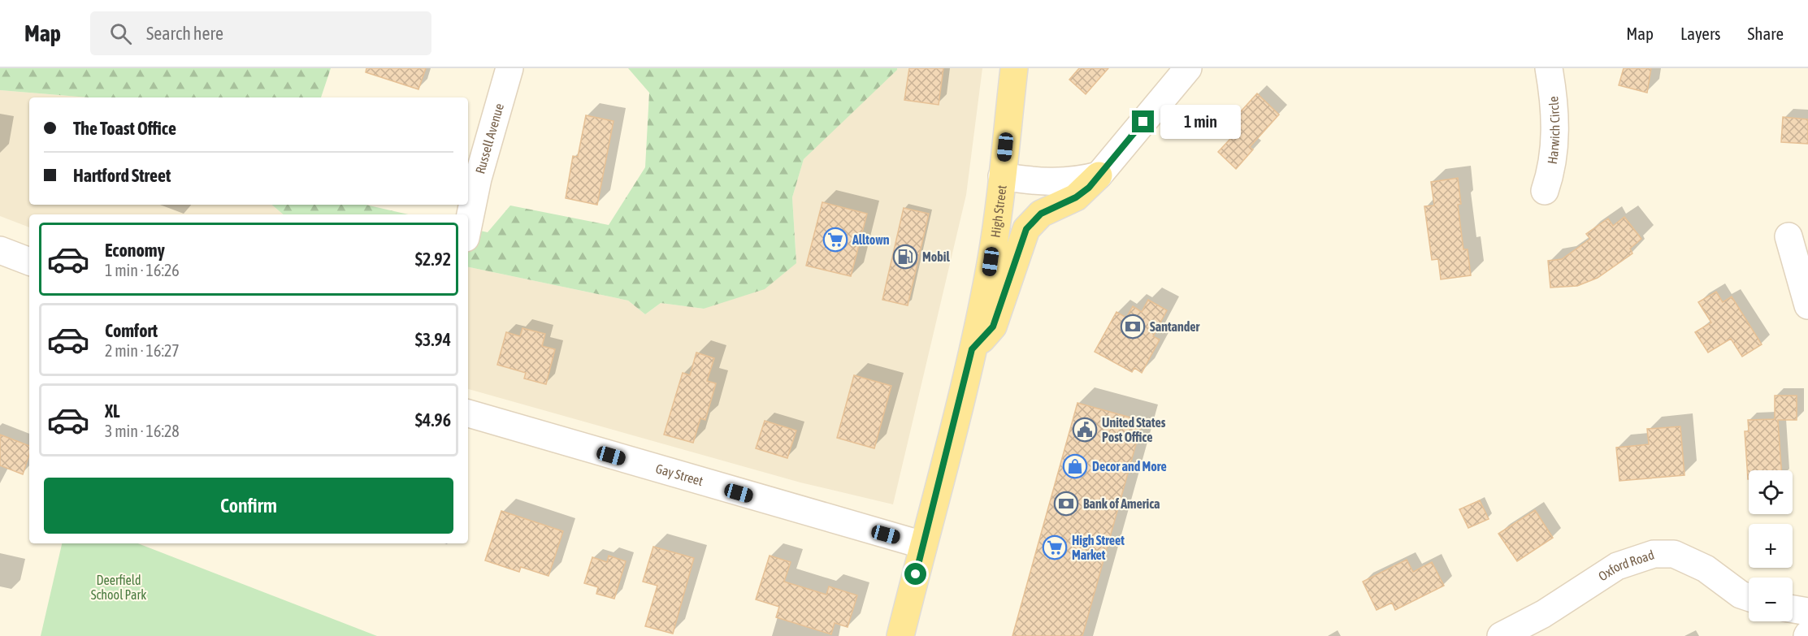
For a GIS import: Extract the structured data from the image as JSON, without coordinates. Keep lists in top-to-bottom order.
{
  "streets": {
    "main road": ["High Street"],
    "street": [
      "Harwich Circle",
      "Russell Avenue",
      "Gay Street",
      "Oxford Road"
    ]
  },
  "crossings": [
    ["High Street", "Gay Street"]
  ],
  "parks": ["Deerfield School Park"],
  "places": {
    "supermarket": ["Alltown", "High Street Market"],
    "fuel station": ["Mobil"],
    "bank": ["Santander", "Bank of America"],
    "public building": ["United States Post Office"],
    "shop": ["Decor and More"]
  },
  "page": {
    "header": "Map",
    "search": "Search here",
    "nav": ["Map", "Layers", "Share"],
    "banner": ["The Toast Office", "Hartford Street"],
    "bubble": "1 min",
    "list": [
      {
        "name": "Economy",
        "note": "1 min · 16:26",
        "value": "$2.92"
      },
      {
        "name": "Comfort",
        "note": "2 min · 16:27",
        "value": "$3.94"
      },
      {
        "name": "XL",
        "note": "3 min · 16:28",
        "value": "$4.96"
      }
    ],
    "buttons": "Confirm",
    "map_buttons": ["+", "−"]
  }
}
